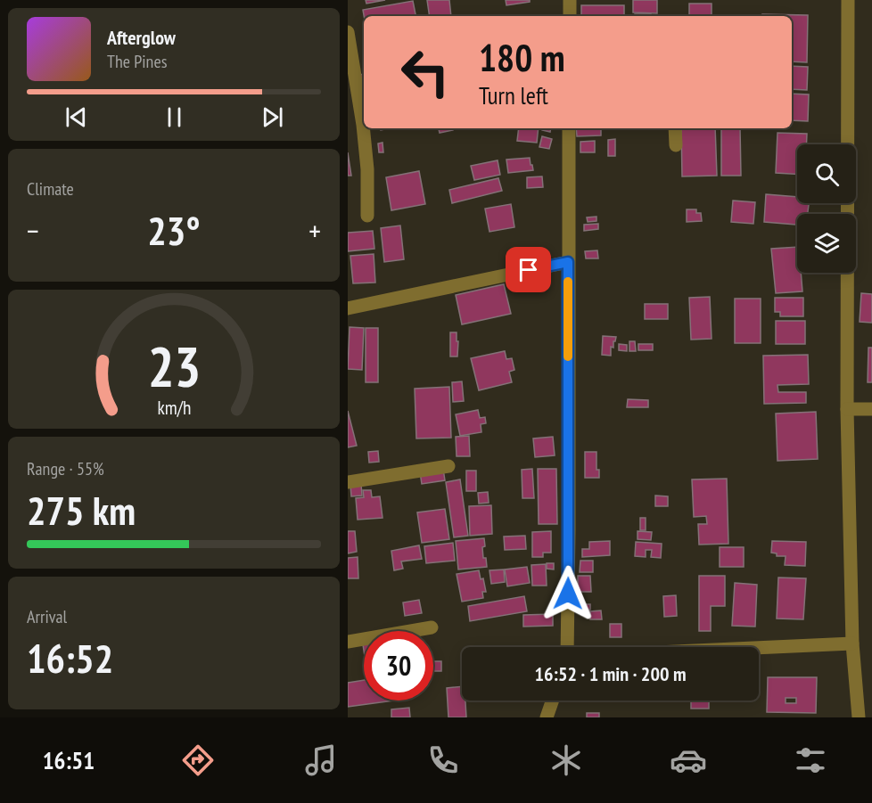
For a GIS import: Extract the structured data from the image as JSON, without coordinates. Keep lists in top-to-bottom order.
{
  "page": {
    "turn": ["180 m", "Turn left"],
    "song": ["Afterglow", "The Pines"],
    "tile": [
      "Climate",
      ["Range · 55%", "275 km"],
      ["Arrival", "16:52"]
    ],
    "heat": ["−", "23°", "+"],
    "limit": "30",
    "trip": "16:52 · 1 min · 200 m",
    "tabs": "16:51",
    "gauge": ["23", "km/h"]
  }
}
